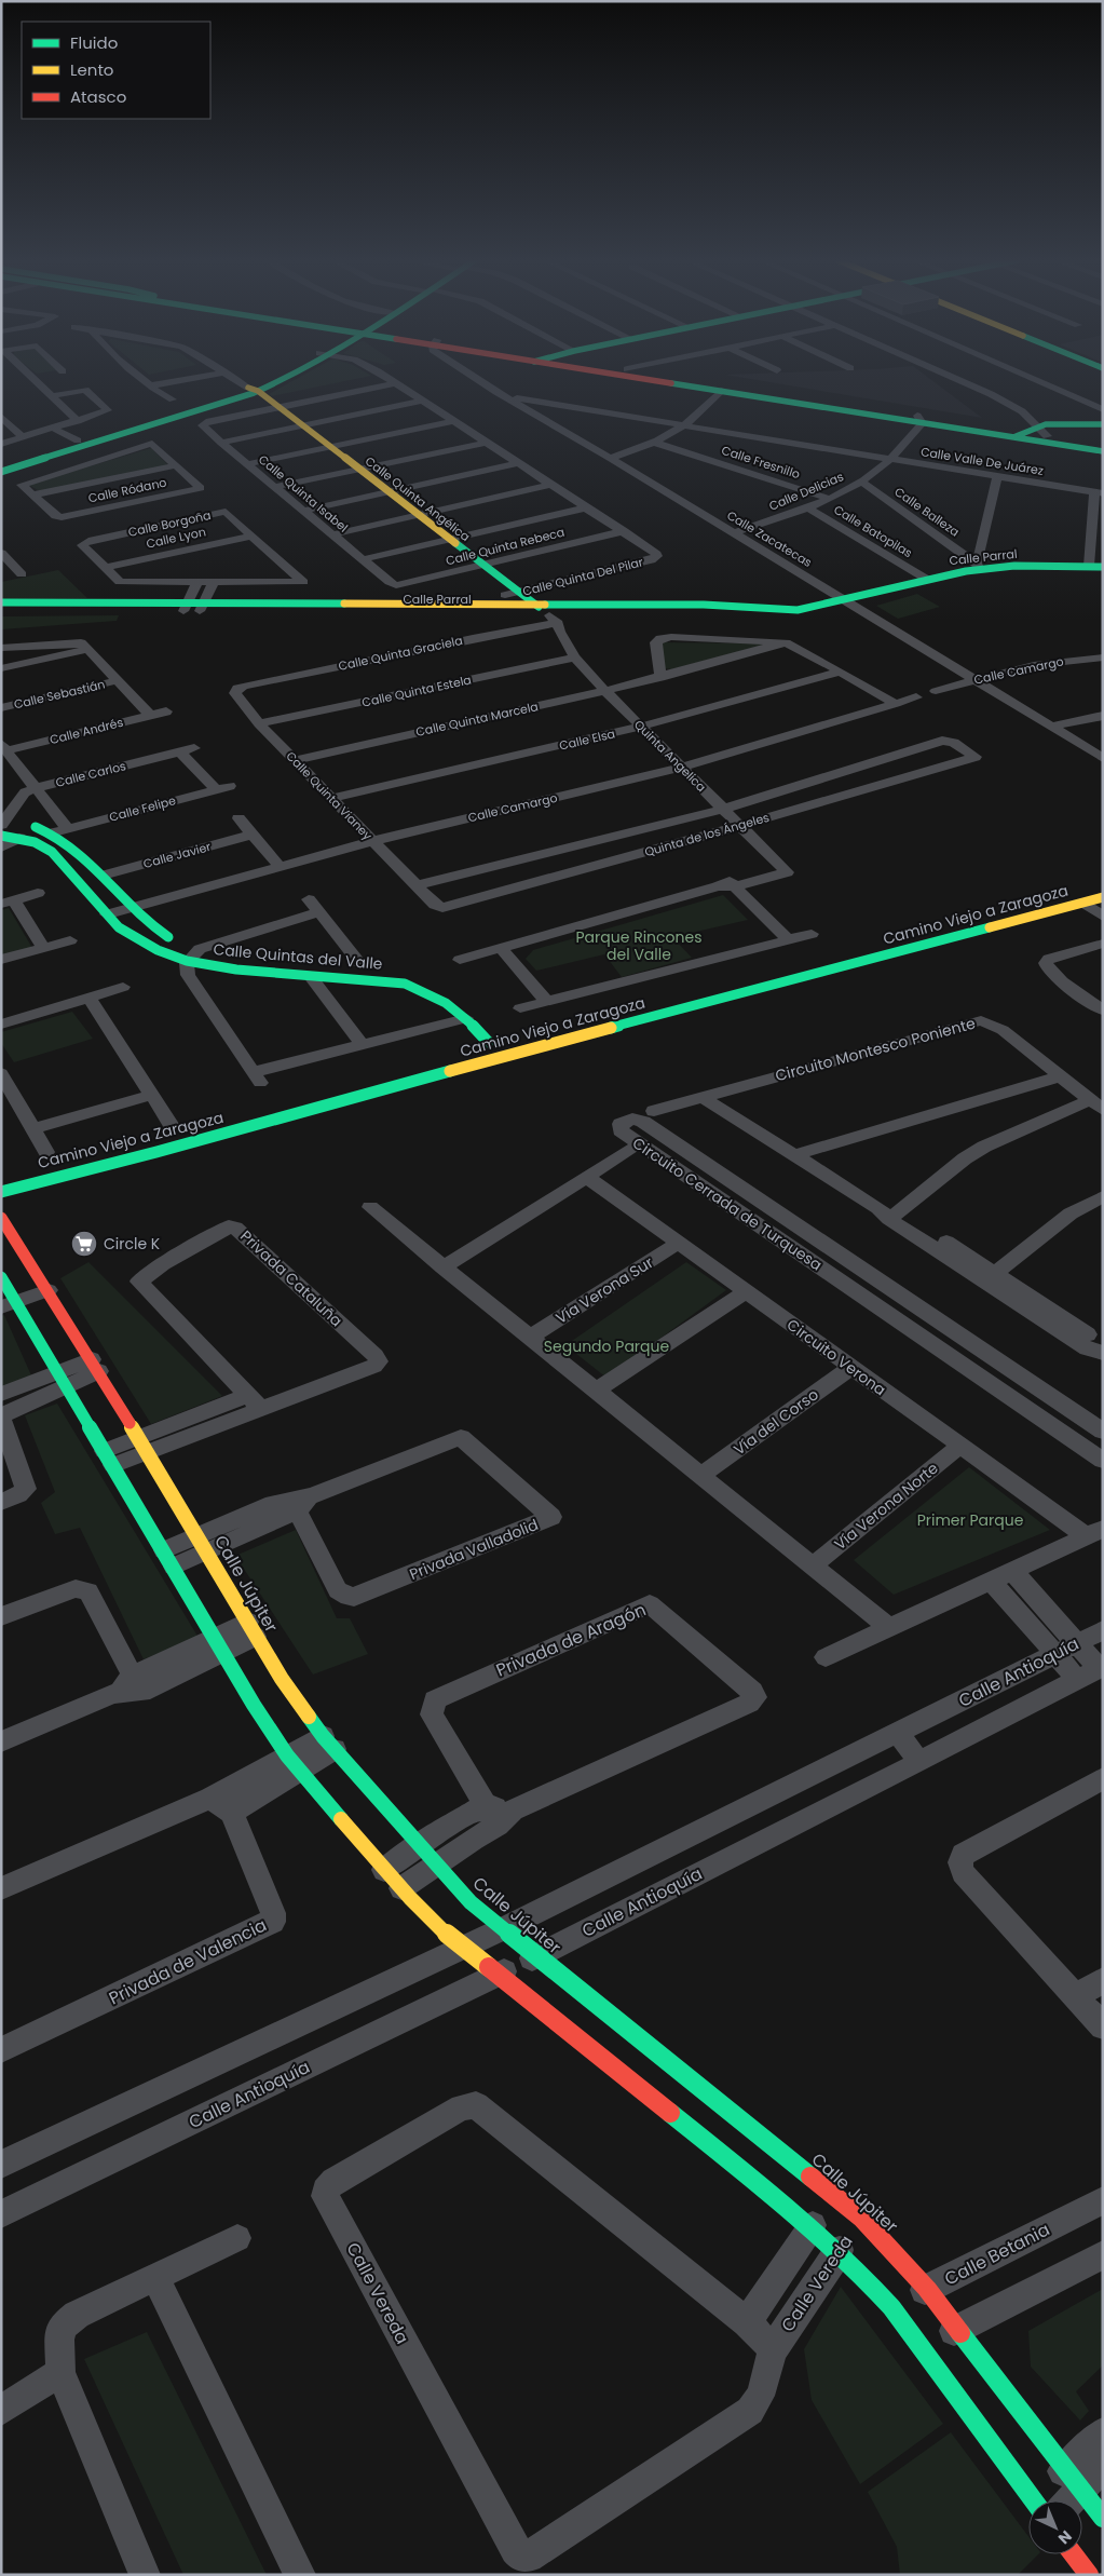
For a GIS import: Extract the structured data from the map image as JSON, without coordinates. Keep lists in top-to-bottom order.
{
  "streets": {
    "street": [
      "Calle Valle De Juárez",
      "Calle Fresnillo",
      "Calle Ródano",
      "Calle Delicias",
      "Calle Quinta Isabel",
      "Calle Quinta Angélica",
      "Calle Balleza",
      "Calle Borgoña",
      "Calle Batopilas",
      "Calle Lyon",
      "Calle Zacatecas",
      "Calle Quinta Rebeca",
      "Calle Parral",
      "Calle Quinta Del Pilar",
      "Calle Quinta Graciela",
      "Calle Camargo",
      "Calle Quinta Estela",
      "Calle Sebastián",
      "Calle Quinta Marcela",
      "Calle Andrés",
      "Calle Elsa",
      "Quinta Angelica",
      "Calle Carlos",
      "Calle Quinta Vianey",
      "Calle Felipe",
      "Quinta de los Ángeles",
      "Calle Javier",
      "Camino Viejo a Zaragoza",
      "Calle Quintas del Valle",
      "Circuito Montesco Poniente",
      "Circuito Cerrada de Turquesa",
      "Privada Cataluña",
      "Vía Verona Sur",
      "Circuito Verona",
      "Vía del Corso",
      "Vía Verona Norte",
      "Privada Valladolid",
      "Calle Júpiter",
      "Privada de Aragón",
      "Calle Antioquía",
      "Privada de Valencia",
      "Calle Betania",
      "Calle Vereda"
    ]
  },
  "crossings": [
    ["Calle Valle De Juárez", "Calle Delicias"],
    ["Calle Valle De Juárez", "Calle Zacatecas"],
    ["Calle Fresnillo", "Calle Delicias"],
    ["Calle Delicias", "Calle Balleza"],
    ["Calle Delicias", "Calle Batopilas"],
    ["Calle Delicias", "Calle Zacatecas"],
    ["Calle Quinta Isabel", "Calle Quinta Angélica"],
    ["Calle Quinta Isabel", "Calle Quinta Rebeca"],
    ["Calle Quinta Angélica", "Calle Quinta Rebeca"],
    ["Calle Quinta Angélica", "Calle Parral"],
    ["Calle Quinta Angélica", "Calle Quinta Del Pilar"],
    ["Calle Balleza", "Calle Parral"],
    ["Calle Borgoña", "Calle Lyon"],
    ["Calle Batopilas", "Calle Parral"],
    ["Calle Zacatecas", "Calle Parral"],
    ["Calle Zacatecas", "Calle Camargo"],
    ["Calle Quinta Rebeca", "Calle Quinta Del Pilar"],
    ["Calle Parral", "Calle Quinta Del Pilar"],
    ["Calle Parral", "Quinta Angelica"],
    ["Calle Quinta Graciela", "Quinta Angelica"],
    ["Calle Quinta Graciela", "Calle Quinta Vianey"],
    ["Calle Camargo", "Quinta Angelica"],
    ["Calle Camargo", "Calle Quinta Vianey"],
    ["Calle Camargo", "Calle Quintas del Valle"],
    ["Calle Quinta Estela", "Quinta Angelica"],
    ["Calle Quinta Estela", "Calle Quinta Vianey"],
    ["Calle Quinta Marcela", "Quinta Angelica"],
    ["Calle Quinta Marcela", "Calle Quinta Vianey"],
    ["Calle Elsa", "Quinta Angelica"],
    ["Calle Elsa", "Calle Quinta Vianey"],
    ["Quinta Angelica", "Quinta de los Ángeles"],
    ["Calle Carlos", "Calle Quintas del Valle"],
    ["Calle Quinta Vianey", "Quinta de los Ángeles"],
    ["Calle Felipe", "Calle Quintas del Valle"],
    ["Calle Javier", "Calle Quintas del Valle"],
    ["Privada Cataluña", "Calle Júpiter"],
    ["Vía Verona Sur", "Circuito Verona"],
    ["Circuito Verona", "Vía del Corso"],
    ["Circuito Verona", "Vía Verona Norte"],
    ["Privada Valladolid", "Calle Júpiter"],
    ["Calle Júpiter", "Privada de Aragón"],
    ["Calle Júpiter", "Calle Antioquía"],
    ["Calle Júpiter", "Calle Betania"],
    ["Calle Júpiter", "Calle Vereda"]
  ],
  "parks": ["Parque Rincones del Valle", "Segundo Parque", "Primer Parque"],
  "places": {
    "supermarket": ["Circle K"]
  },
  "legend": ["Fluido", "Lento", "Atasco"],
  "north": "bottom right"
}
